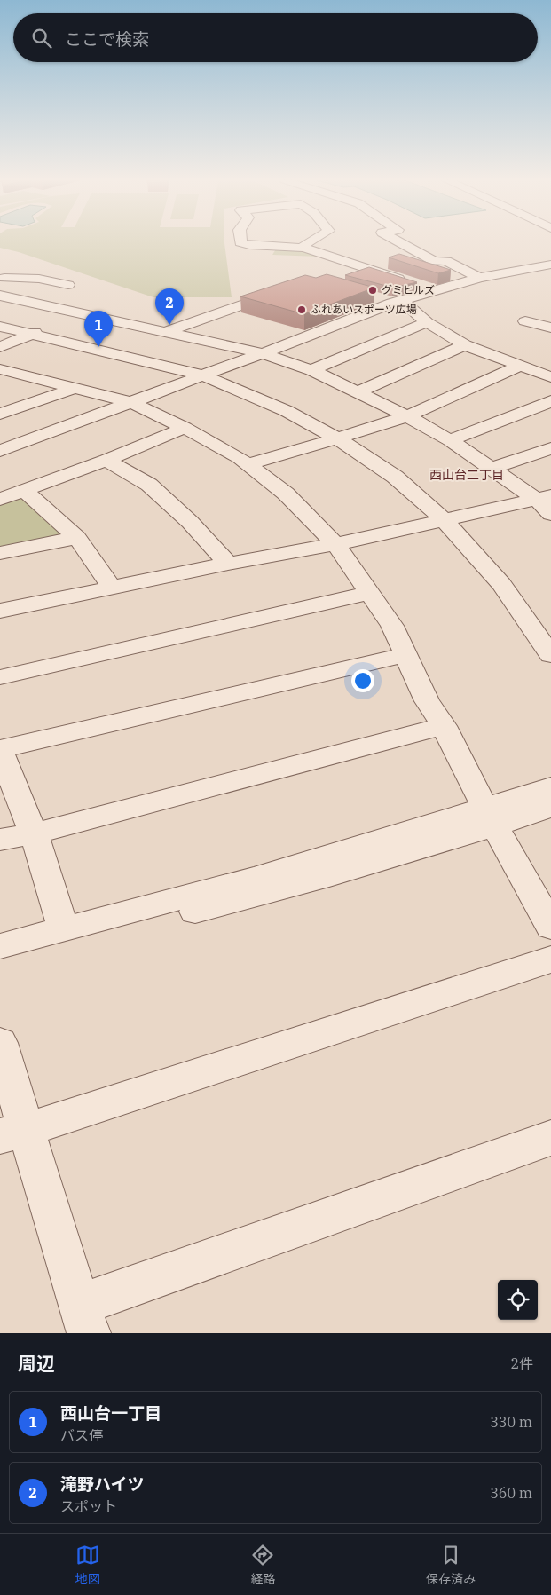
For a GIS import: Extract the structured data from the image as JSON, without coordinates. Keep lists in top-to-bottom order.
{
  "districts": ["西山台二丁目"],
  "places": ["グミヒルズ", "ふれあいスポーツ広場"],
  "page": {
    "search": "ここで検索",
    "pins": ["2", "1"],
    "heading": ["周辺", "2件"],
    "list": [
      {
        "mark": "1",
        "name": "西山台一丁目",
        "note": "バス停",
        "value": "330 m"
      },
      {
        "mark": "2",
        "name": "滝野ハイツ",
        "note": "スポット",
        "value": "360 m"
      }
    ],
    "nav": ["地図", "経路", "保存済み"]
  }
}
